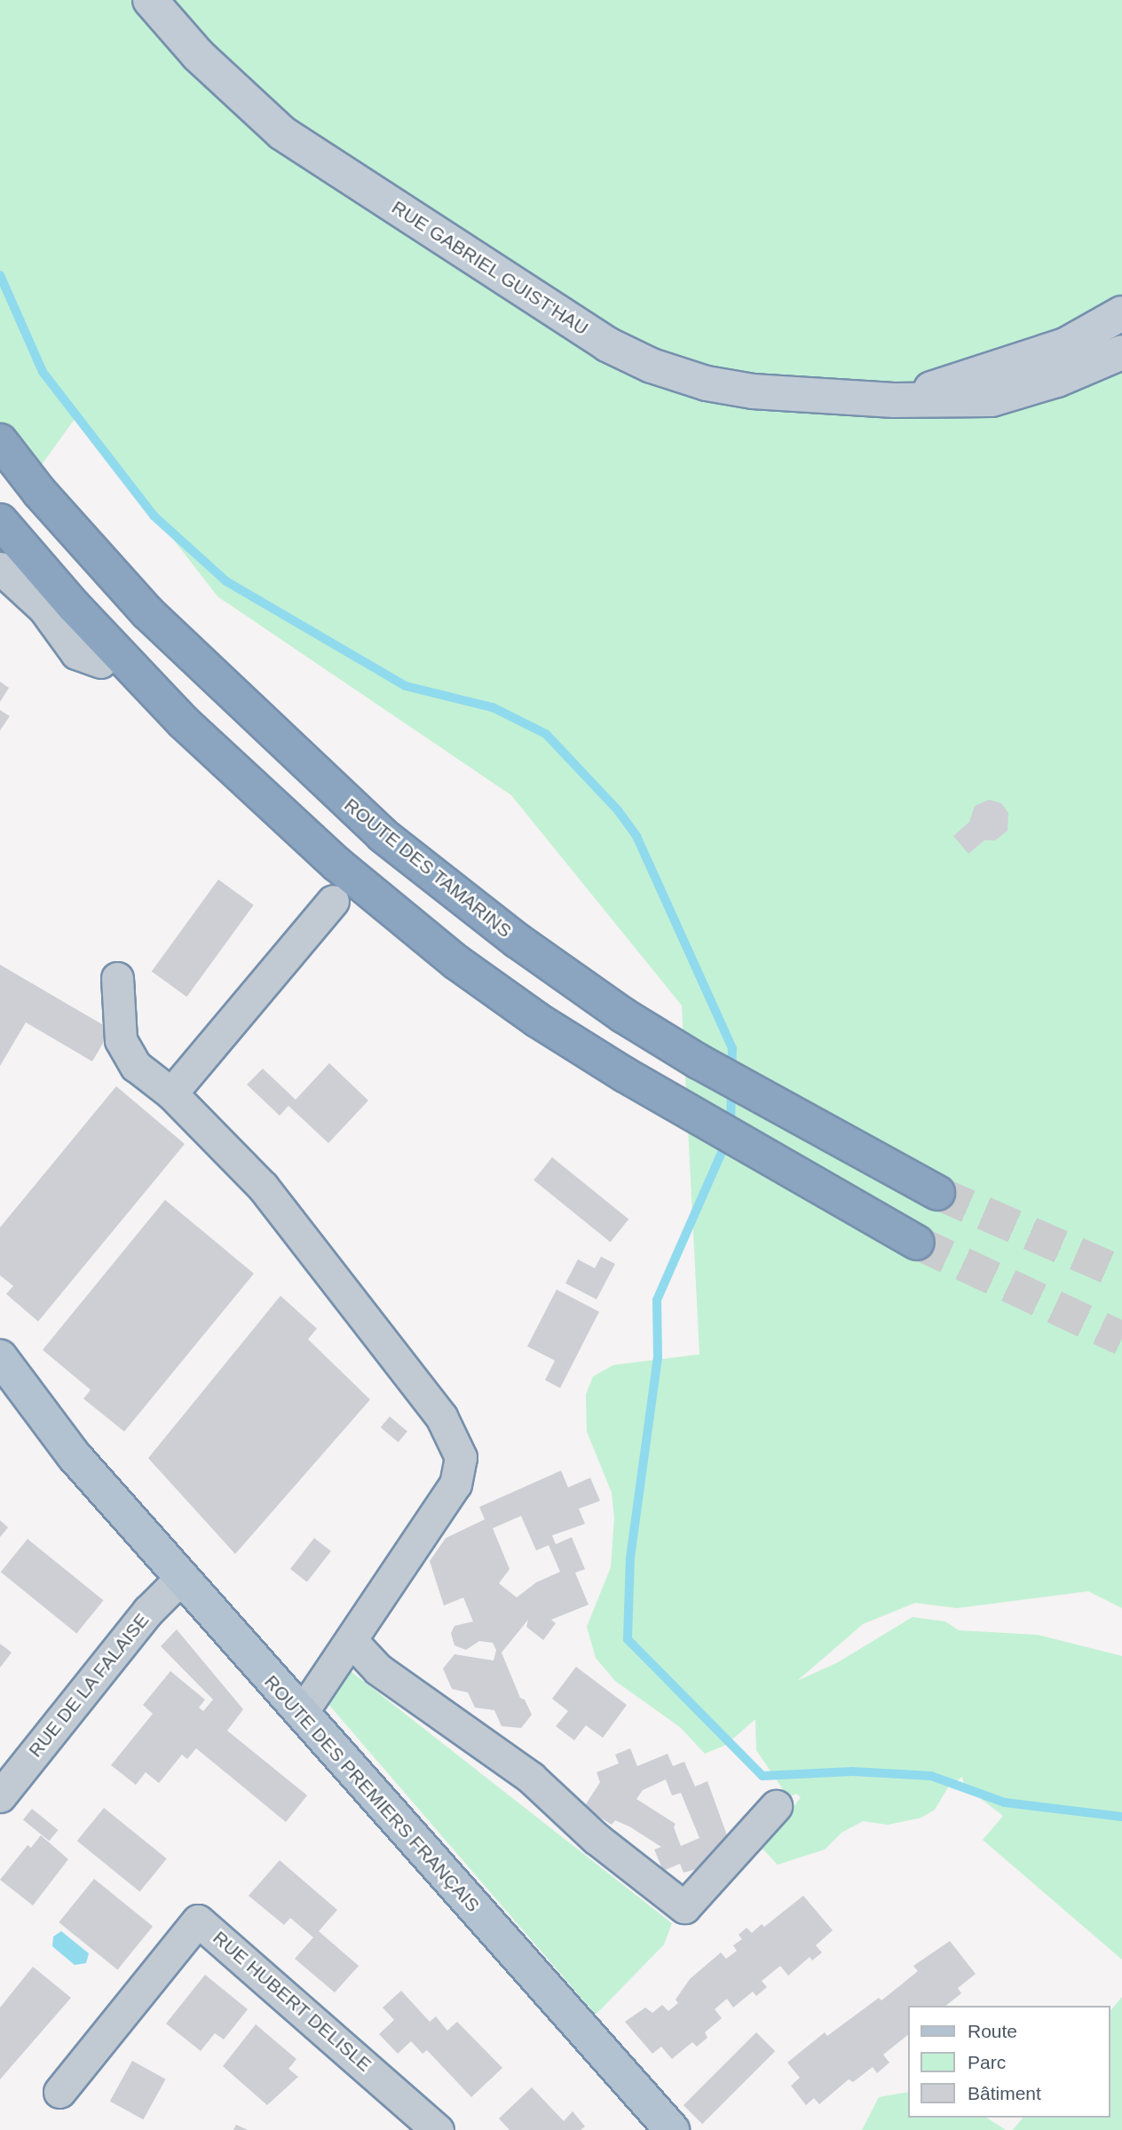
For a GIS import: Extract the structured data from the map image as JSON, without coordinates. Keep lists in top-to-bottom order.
{
  "streets": {
    "highway": ["ROUTE DES TAMARINS"],
    "main road": ["RUE GABRIEL GUIST'HAU", "ROUTE DES PREMIERS FRANÇAIS"],
    "street": ["RUE DE LA FALAISE", "RUE HUBERT DELISLE"]
  },
  "crossings": [
    ["RUE DE LA FALAISE", "ROUTE DES PREMIERS FRANÇAIS"]
  ],
  "legend": ["Route", "Parc", "Bâtiment"]
}
